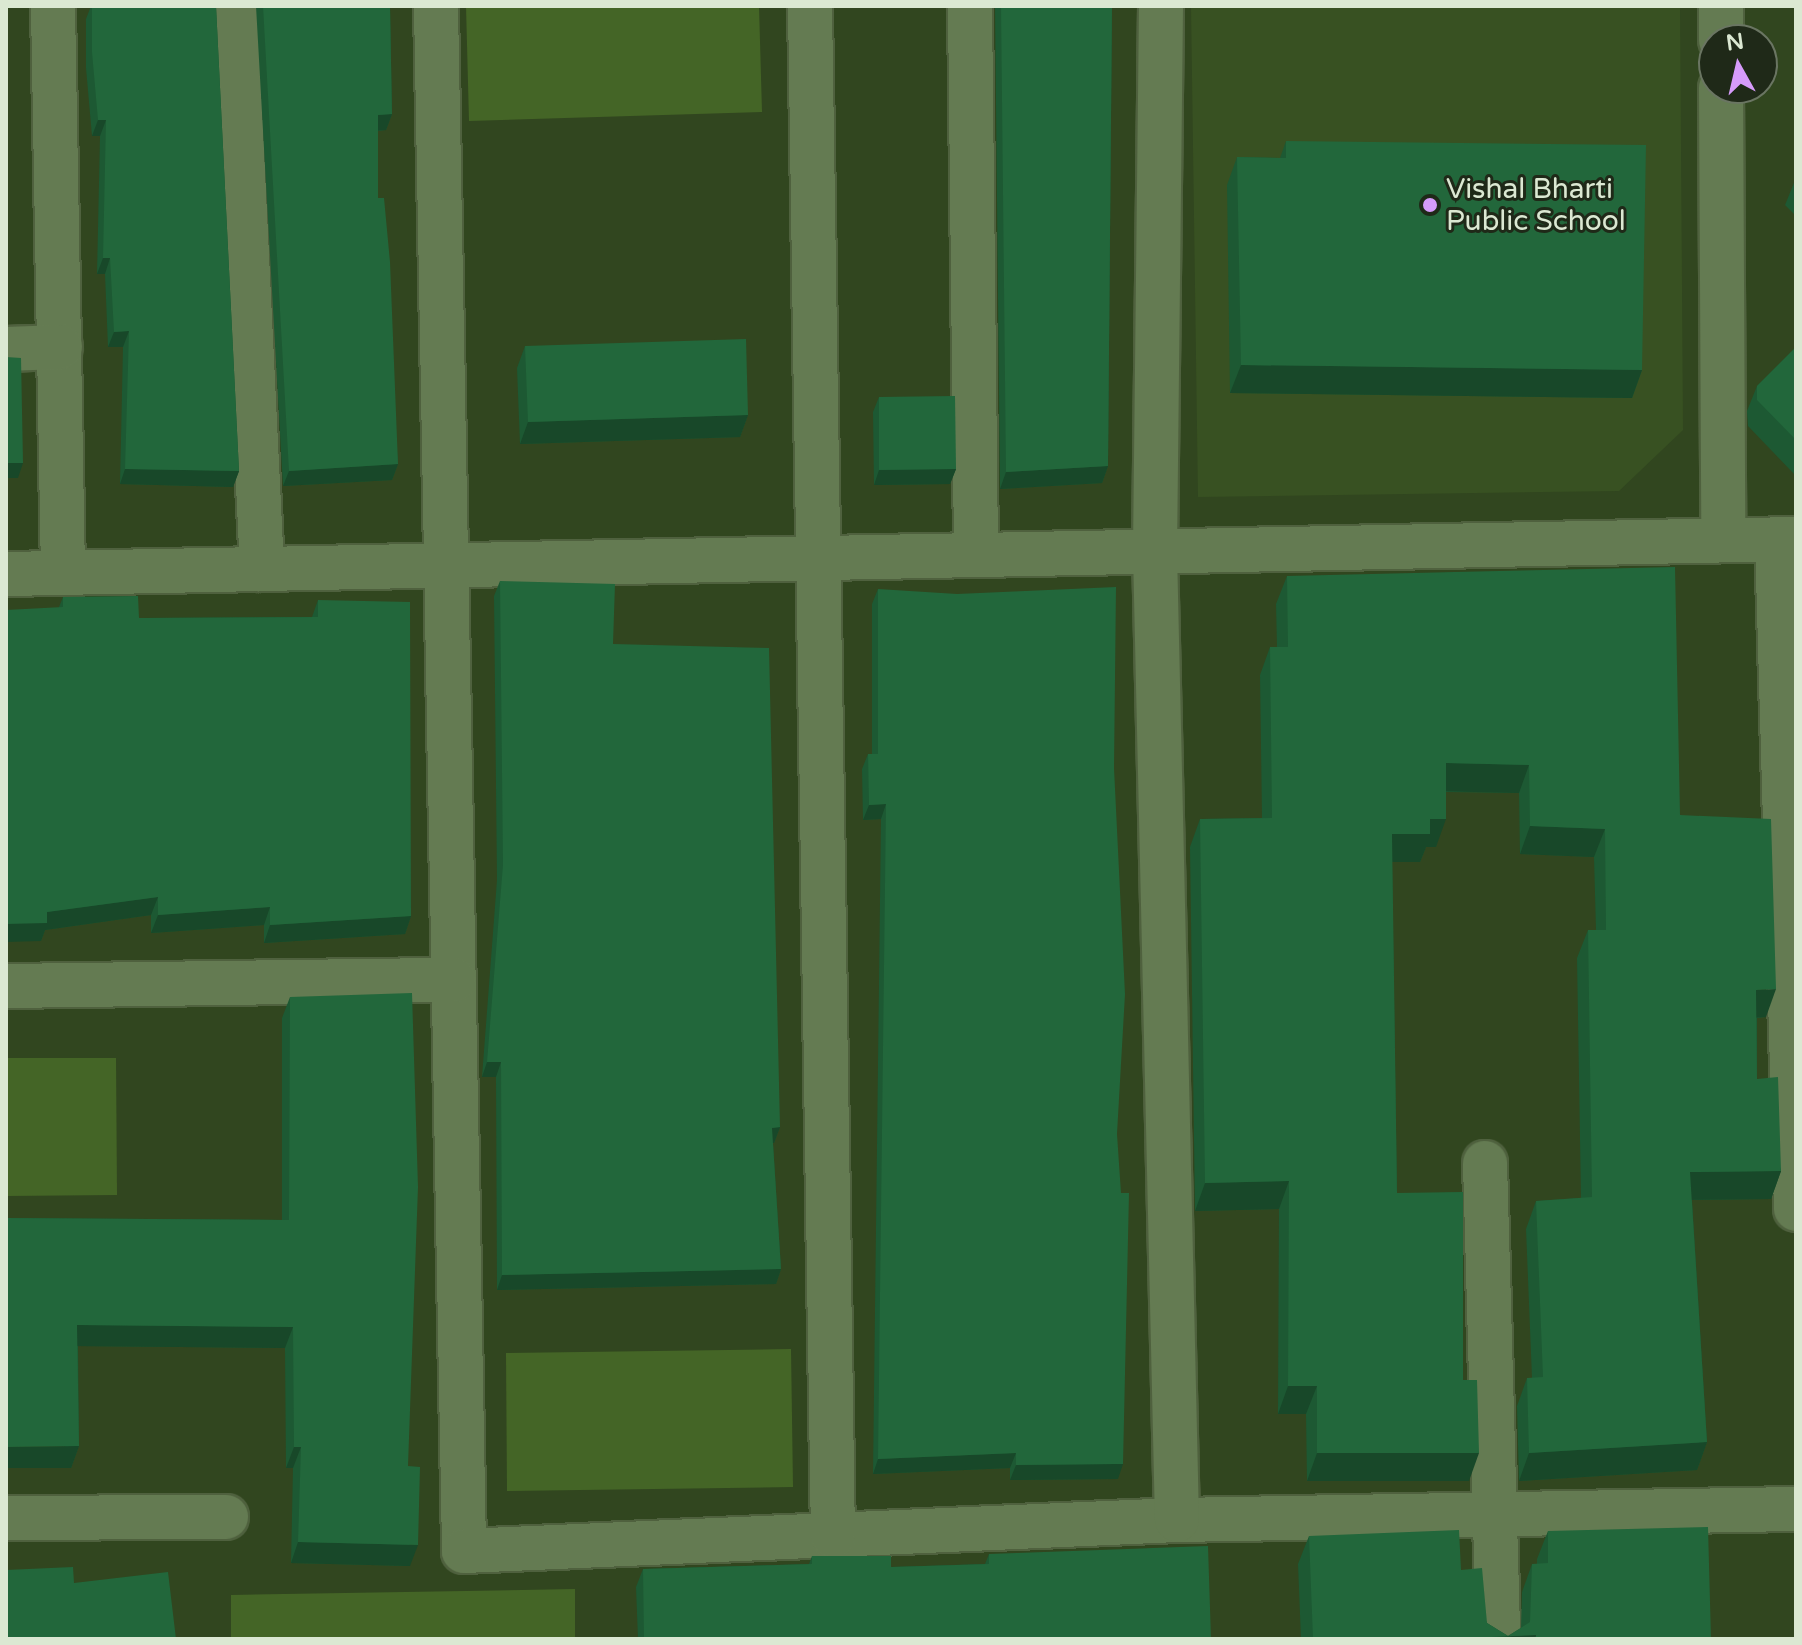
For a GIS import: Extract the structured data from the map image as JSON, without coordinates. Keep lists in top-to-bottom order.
{
  "places": ["Vishal Bharti Public School"],
  "north": "top"
}
